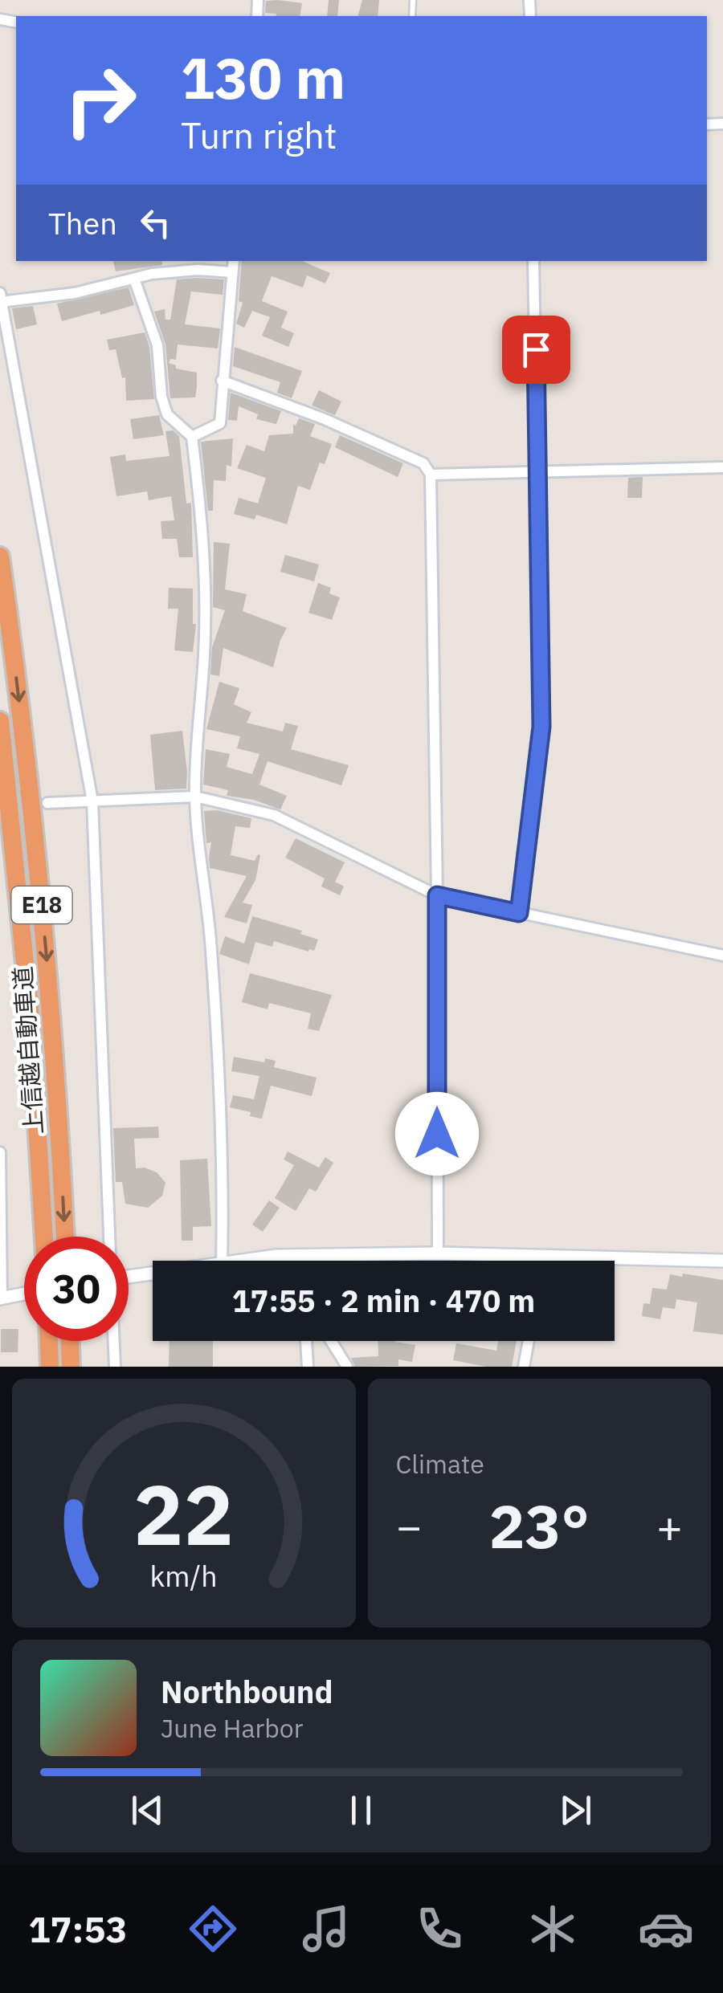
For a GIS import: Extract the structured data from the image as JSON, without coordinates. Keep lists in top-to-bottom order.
{
  "streets": {
    "highway": ["E18", "上信越自動車道"]
  },
  "page": {
    "turn": ["130 m", "Turn right"],
    "then": "Then",
    "limit": "30",
    "trip": "17:55 · 2 min · 470 m",
    "tile": "Climate",
    "heat": ["−", "23°", "+"],
    "song": ["Northbound", "June Harbor"],
    "tabs": "17:53",
    "gauge": ["22", "km/h"]
  }
}
